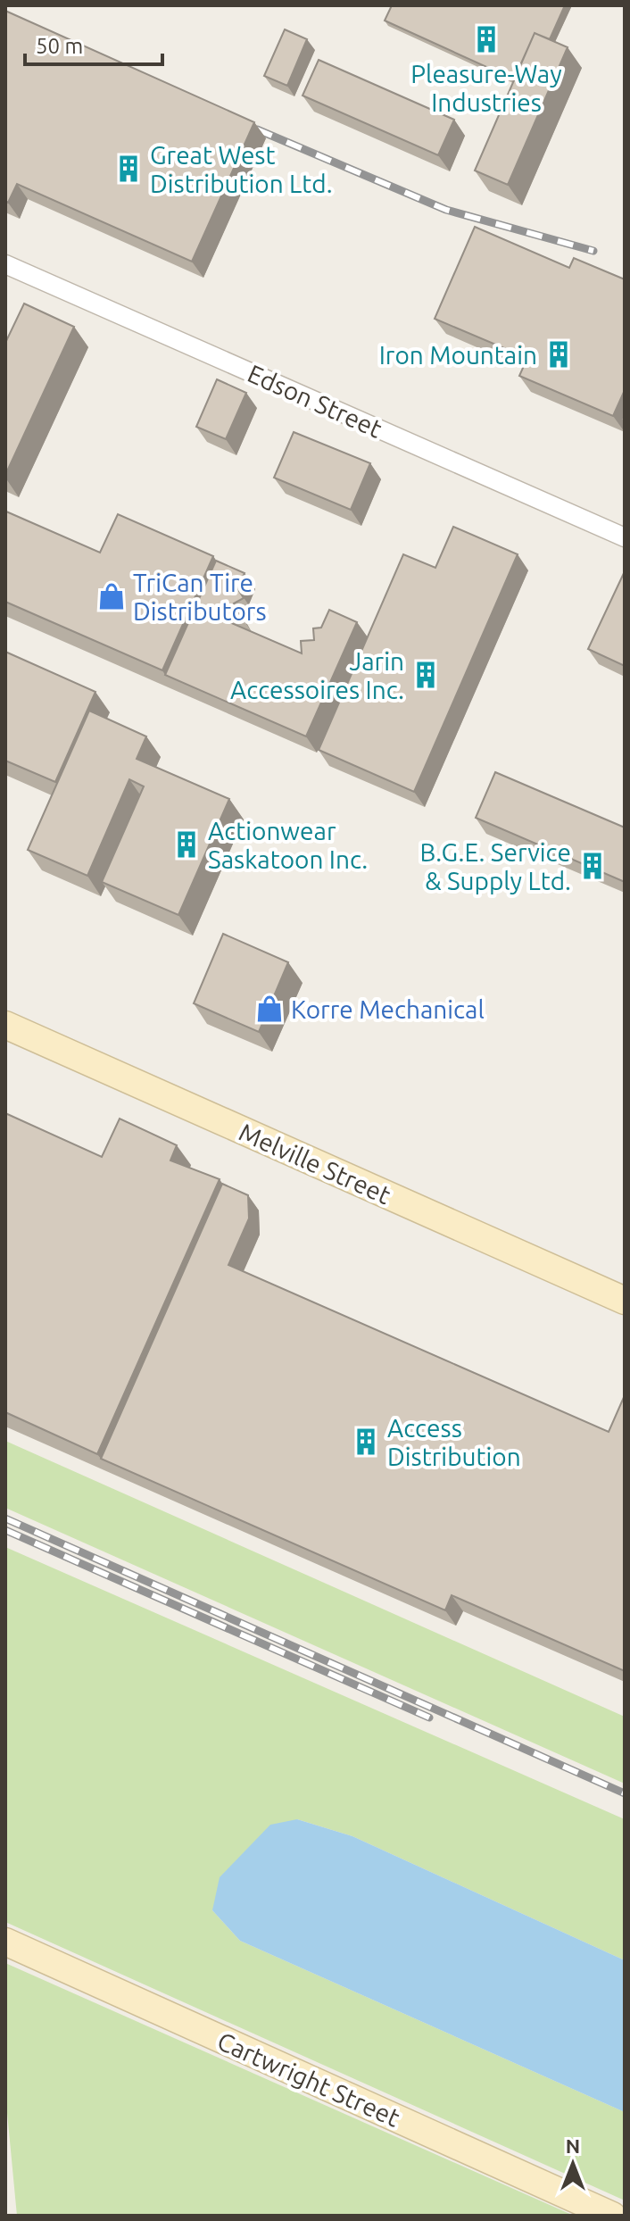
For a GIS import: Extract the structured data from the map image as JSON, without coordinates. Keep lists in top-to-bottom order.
{
  "streets": {
    "street": ["Edson Street", "Melville Street", "Cartwright Street"]
  },
  "places": {
    "building": [
      "Pleasure-Way Industries",
      "Great West Distribution Ltd.",
      "Iron Mountain",
      "Jarin Accessoires Inc.",
      "Actionwear Saskatoon Inc.",
      "B.G.E. Service & Supply Ltd.",
      "Access Distribution"
    ],
    "shop": ["TriCan Tire Distributors", "Korre Mechanical"]
  },
  "scale_bar": "50 m",
  "north": "top"
}
